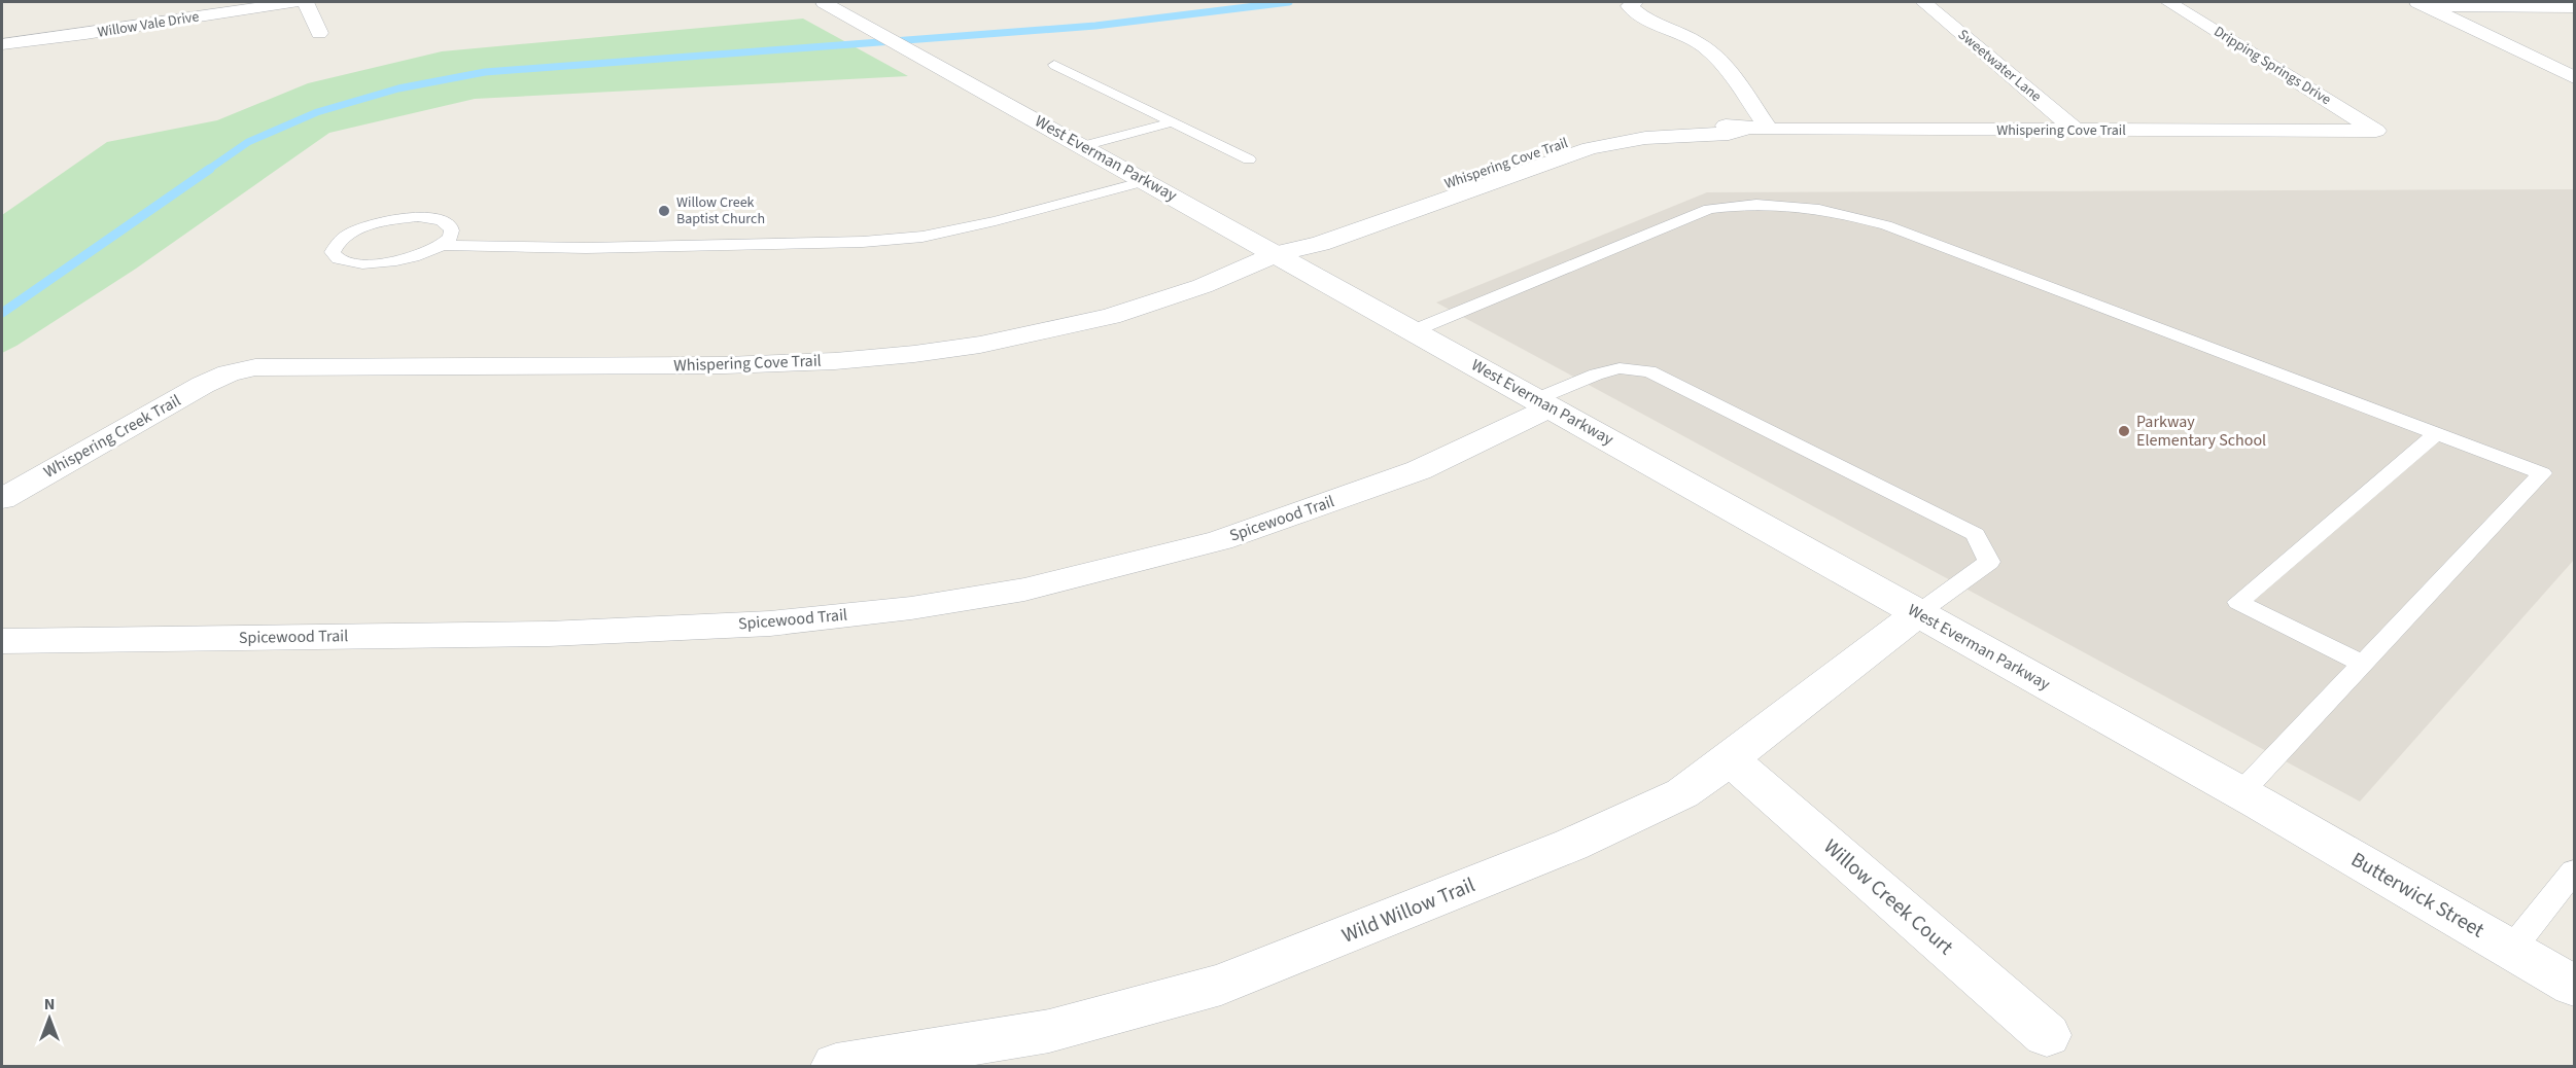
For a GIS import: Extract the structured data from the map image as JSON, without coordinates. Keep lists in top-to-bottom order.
{
  "streets": {
    "street": [
      "Willow Vale Drive",
      "Sweetwater Lane",
      "Dripping Springs Drive",
      "Whispering Cove Trail",
      "West Everman Parkway",
      "Whispering Creek Trail",
      "Spicewood Trail",
      "Butterwick Street",
      "Willow Creek Court",
      "Wild Willow Trail"
    ]
  },
  "crossings": [
    ["Sweetwater Lane", "Whispering Cove Trail"],
    ["Dripping Springs Drive", "Whispering Cove Trail"],
    ["Whispering Cove Trail", "West Everman Parkway"],
    ["Whispering Cove Trail", "Whispering Creek Trail"],
    ["West Everman Parkway", "Spicewood Trail"],
    ["West Everman Parkway", "Butterwick Street"],
    ["West Everman Parkway", "Wild Willow Trail"],
    ["Willow Creek Court", "Wild Willow Trail"]
  ],
  "places": ["Willow Creek Baptist Church", "Parkway Elementary School"],
  "north": "top"
}
